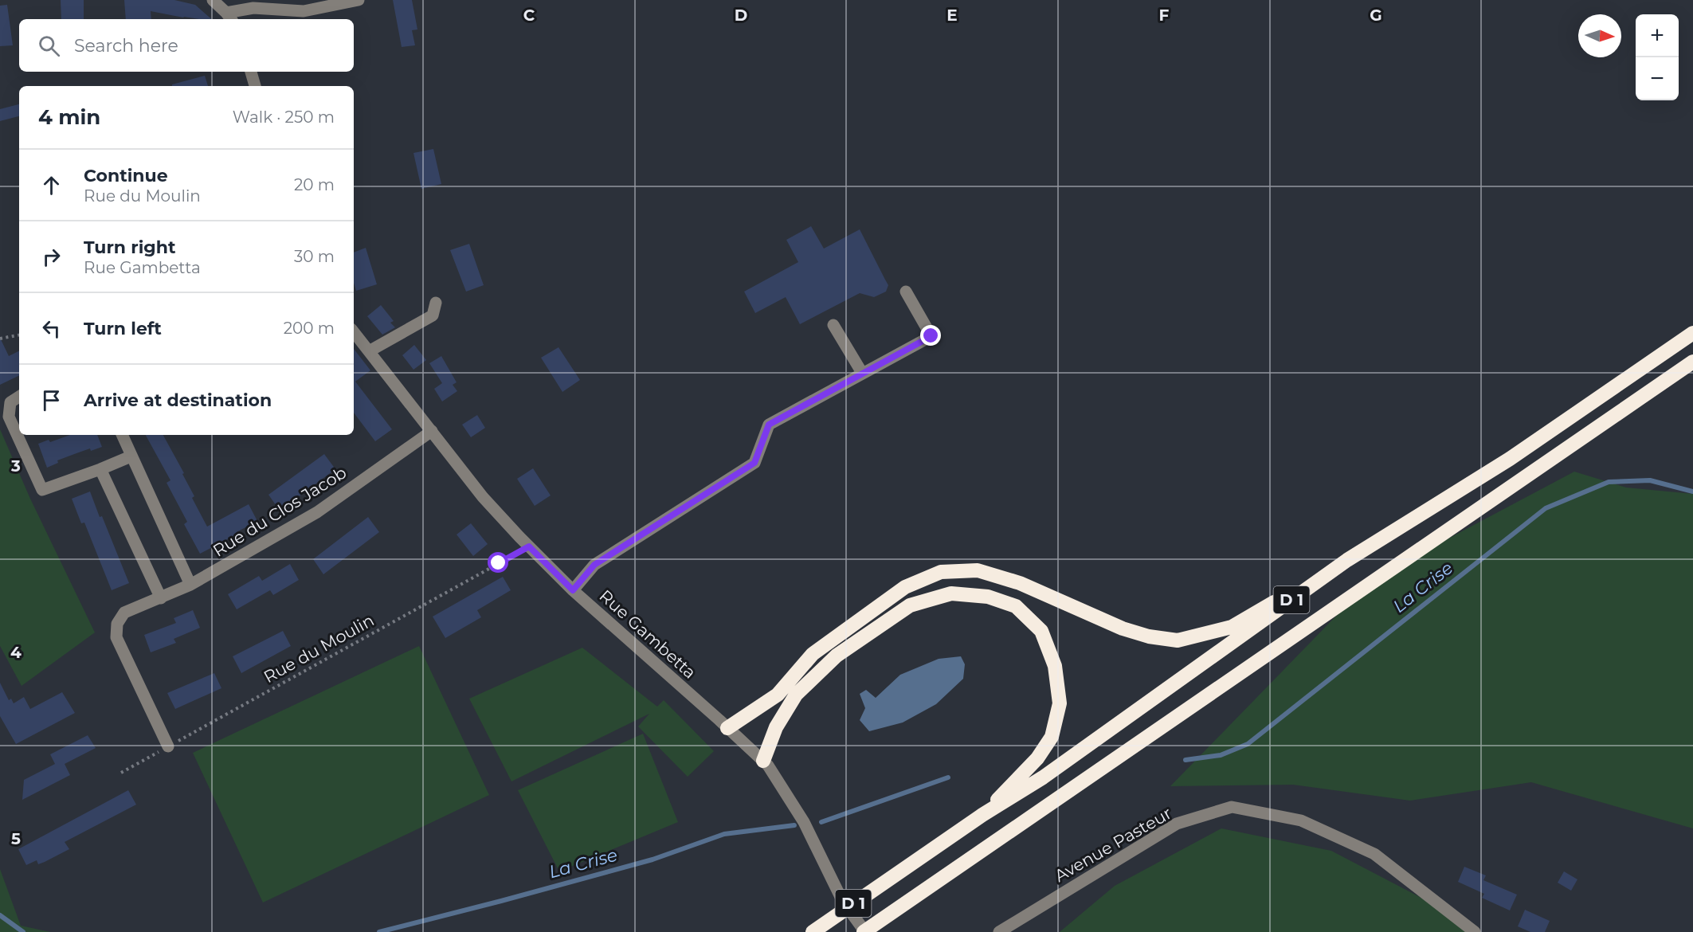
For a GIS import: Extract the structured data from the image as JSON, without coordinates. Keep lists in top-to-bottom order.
{
  "streets": {
    "highway": ["D 1"],
    "street": ["Rue du Clos Jacob", "Rue Gambetta", "Avenue Pasteur"],
    "path": ["Rue du Moulin"]
  },
  "crossings": [
    ["Rue du Clos Jacob", "Rue Gambetta"],
    ["Rue du Clos Jacob", "Rue du Moulin"],
    ["D 1", "Rue Gambetta"],
    ["Rue Gambetta", "Rue du Moulin"]
  ],
  "water": ["La Crise"],
  "north": "right",
  "page": {
    "map_buttons": ["+", "−"],
    "search": "Search here",
    "heading": ["4 min", "Walk · 250 m"],
    "list": [
      ["Continue", "Rue du Moulin", "20 m"],
      ["Turn right", "Rue Gambetta", "30 m"],
      ["Turn left", "200 m"],
      "Arrive at destination"
    ]
  },
  "grid": {
    "columns": [
      "C",
      "D",
      "E",
      "F",
      "G"
    ],
    "rows": ["3", "4", "5"]
  }
}
